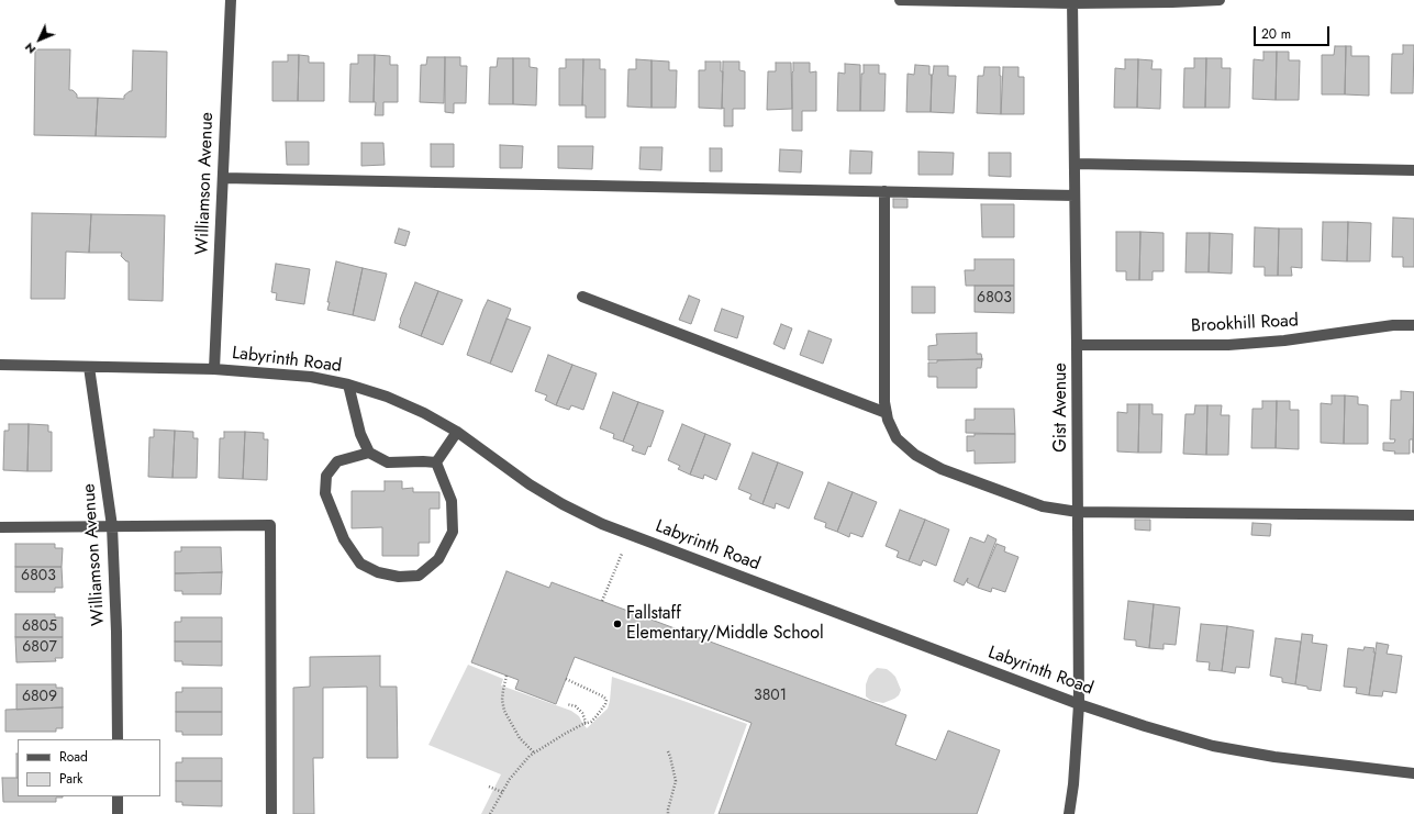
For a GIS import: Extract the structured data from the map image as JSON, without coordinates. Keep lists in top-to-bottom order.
{
  "streets": {
    "street": [
      "Williamson Avenue",
      "Brookhill Road",
      "Labyrinth Road",
      "Gist Avenue"
    ]
  },
  "crossings": [
    ["Williamson Avenue", "Labyrinth Road"],
    ["Brookhill Road", "Gist Avenue"],
    ["Labyrinth Road", "Gist Avenue"]
  ],
  "places": ["Fallstaff Elementary/Middle School"],
  "house_numbers": [
    "6803",
    "6803",
    "6805",
    "6807",
    "3801",
    "6809"
  ],
  "legend": ["Road", "Park"],
  "scale_bar": "20 m",
  "north": "bottom left"
}
